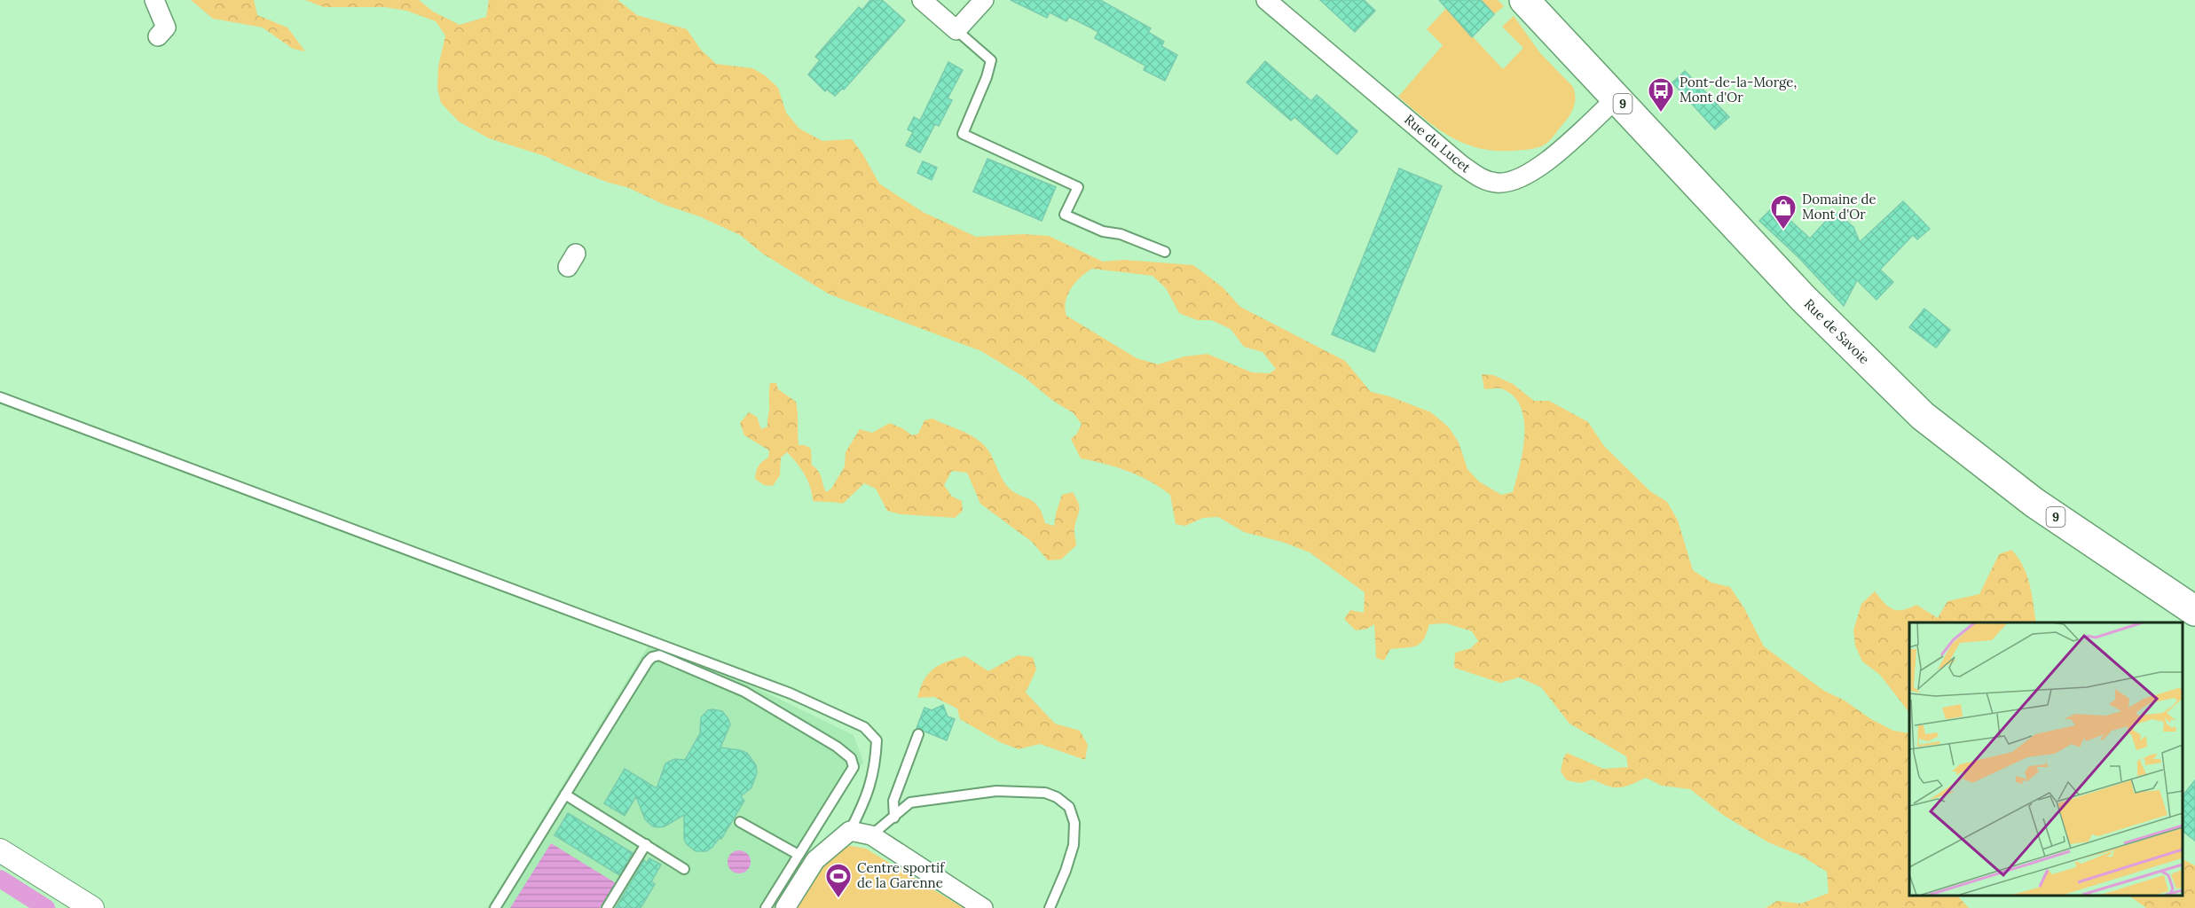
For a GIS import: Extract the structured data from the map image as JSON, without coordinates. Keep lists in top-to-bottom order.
{
  "streets": {
    "main road": ["9", "Rue de Savoie"],
    "street": ["Rue du Lucet"]
  },
  "crossings": [
    ["Rue du Lucet", "Rue de Savoie"]
  ],
  "places": {
    "bus stop": ["Pont-de-la-Morge, Mont d'Or"],
    "shop": ["Domaine de Mont d'Or"],
    "sports": ["Centre sportif de la Garenne"]
  }
}
